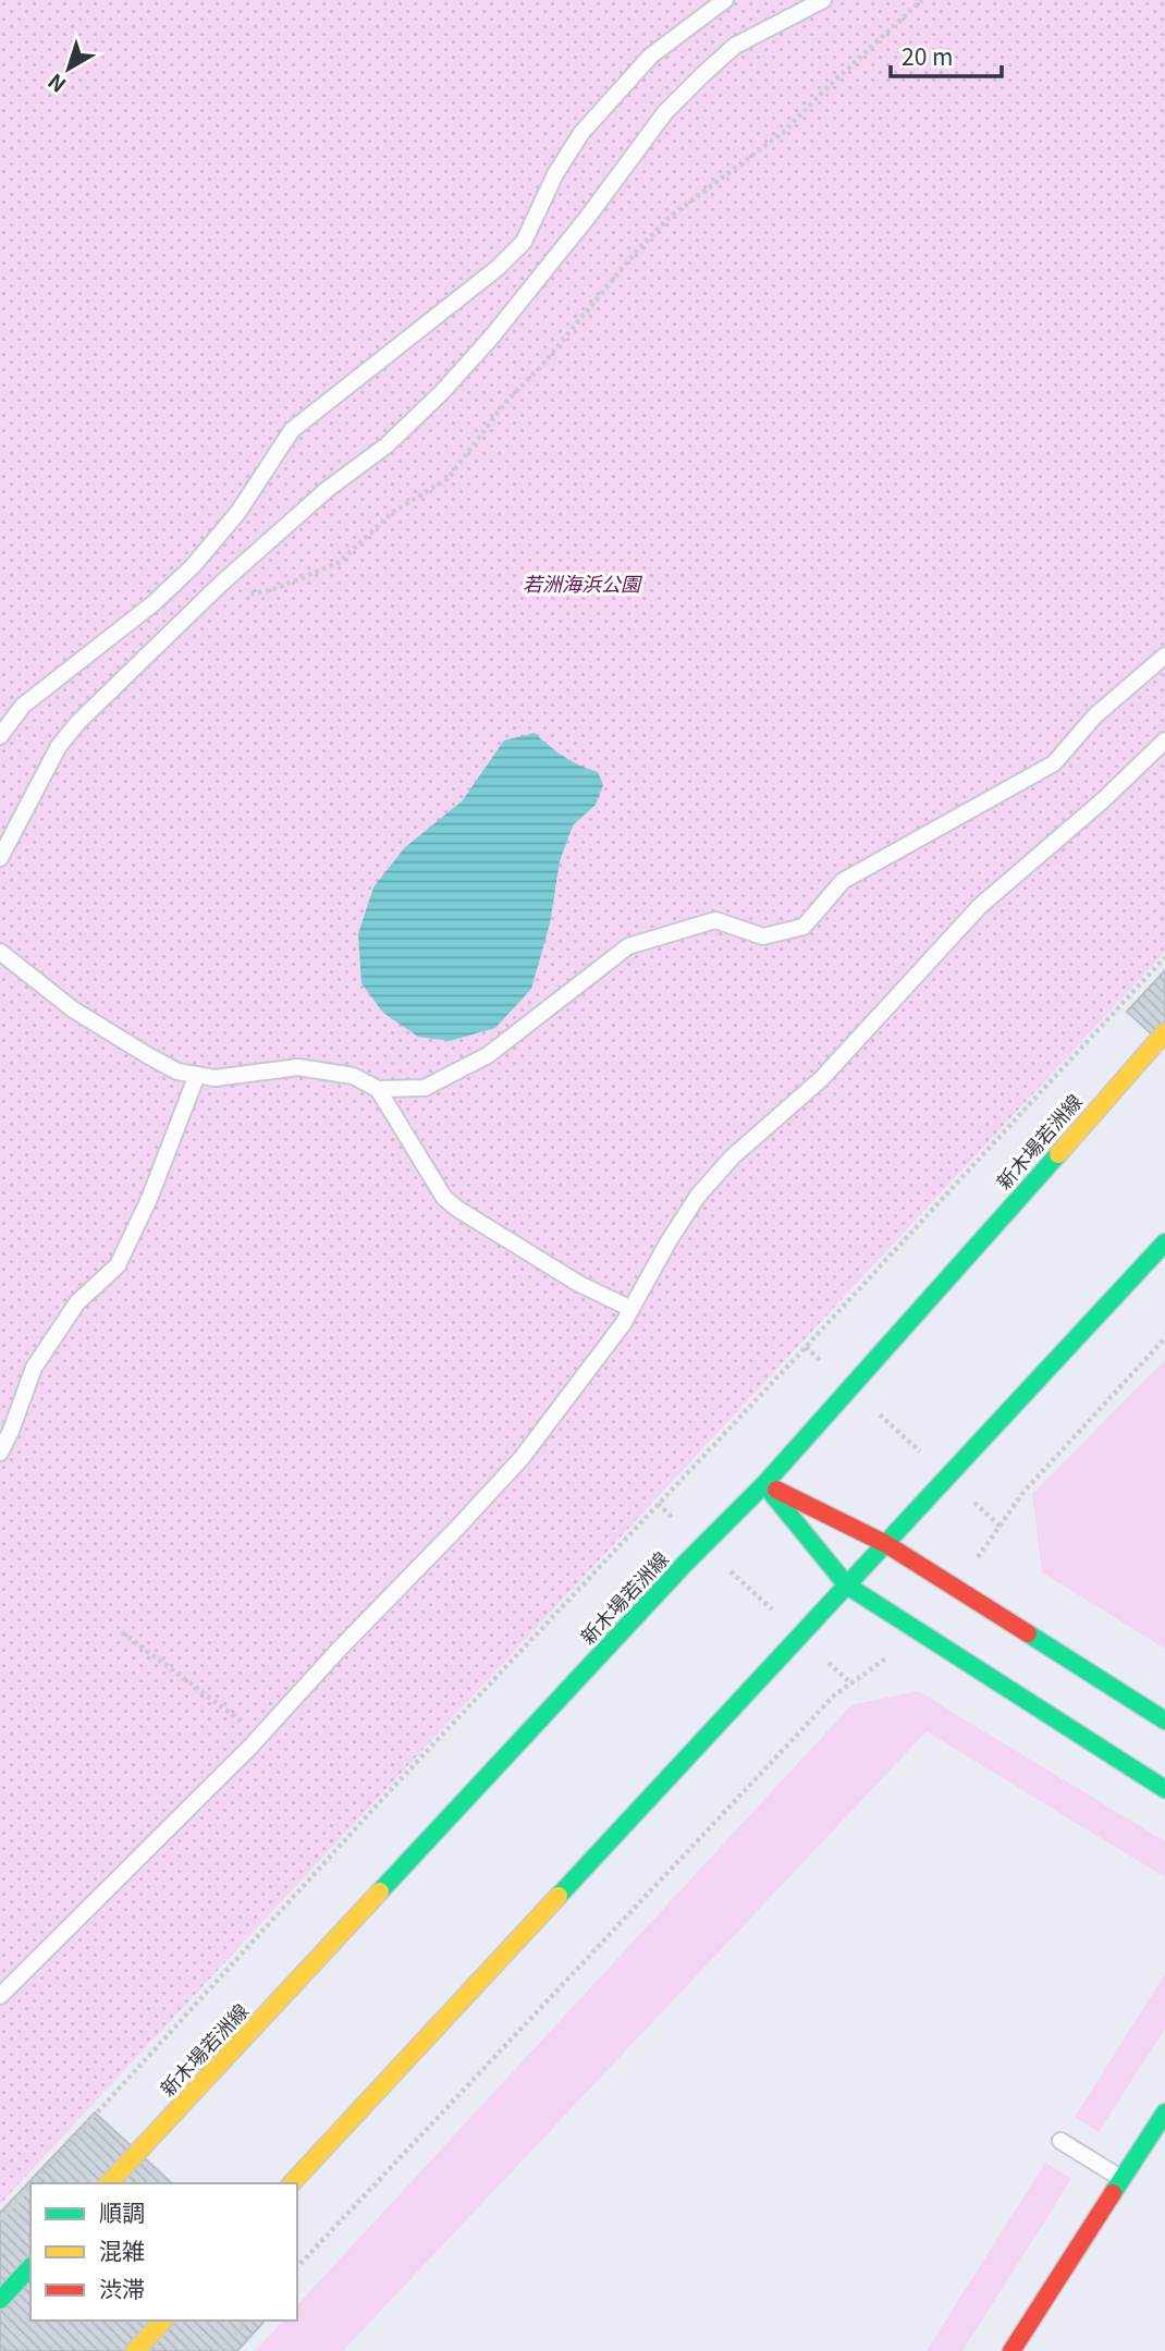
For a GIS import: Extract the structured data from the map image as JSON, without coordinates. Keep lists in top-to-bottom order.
{
  "streets": {
    "street": ["新木場若洲線"]
  },
  "parks": ["若洲海浜公園"],
  "legend": ["順調", "混雑", "渋滞"],
  "scale_bar": "20 m",
  "north": "bottom left"
}
